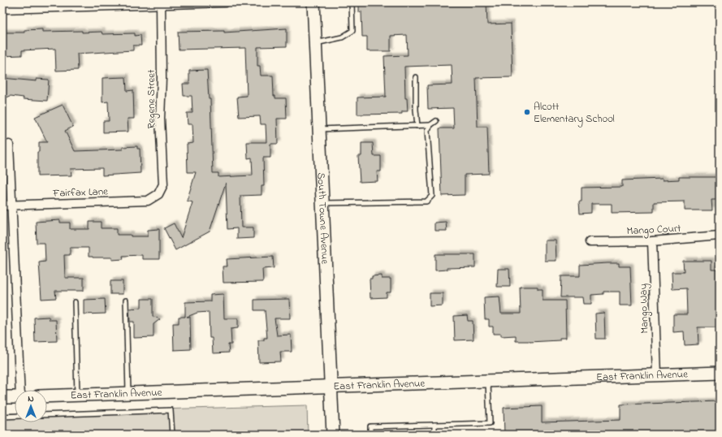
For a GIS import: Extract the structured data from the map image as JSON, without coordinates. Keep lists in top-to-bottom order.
{
  "streets": {
    "street": [
      "Regene Street",
      "Fairfax Lane",
      "South Towne Avenue",
      "Mango Court",
      "Mango Way",
      "East Franklin Avenue"
    ]
  },
  "crossings": [
    ["Regene Street", "Fairfax Lane"],
    ["South Towne Avenue", "East Franklin Avenue"],
    ["Mango Court", "Mango Way"],
    ["Mango Way", "East Franklin Avenue"]
  ],
  "places": ["Alcott Elementary School"],
  "north": "top"
}
